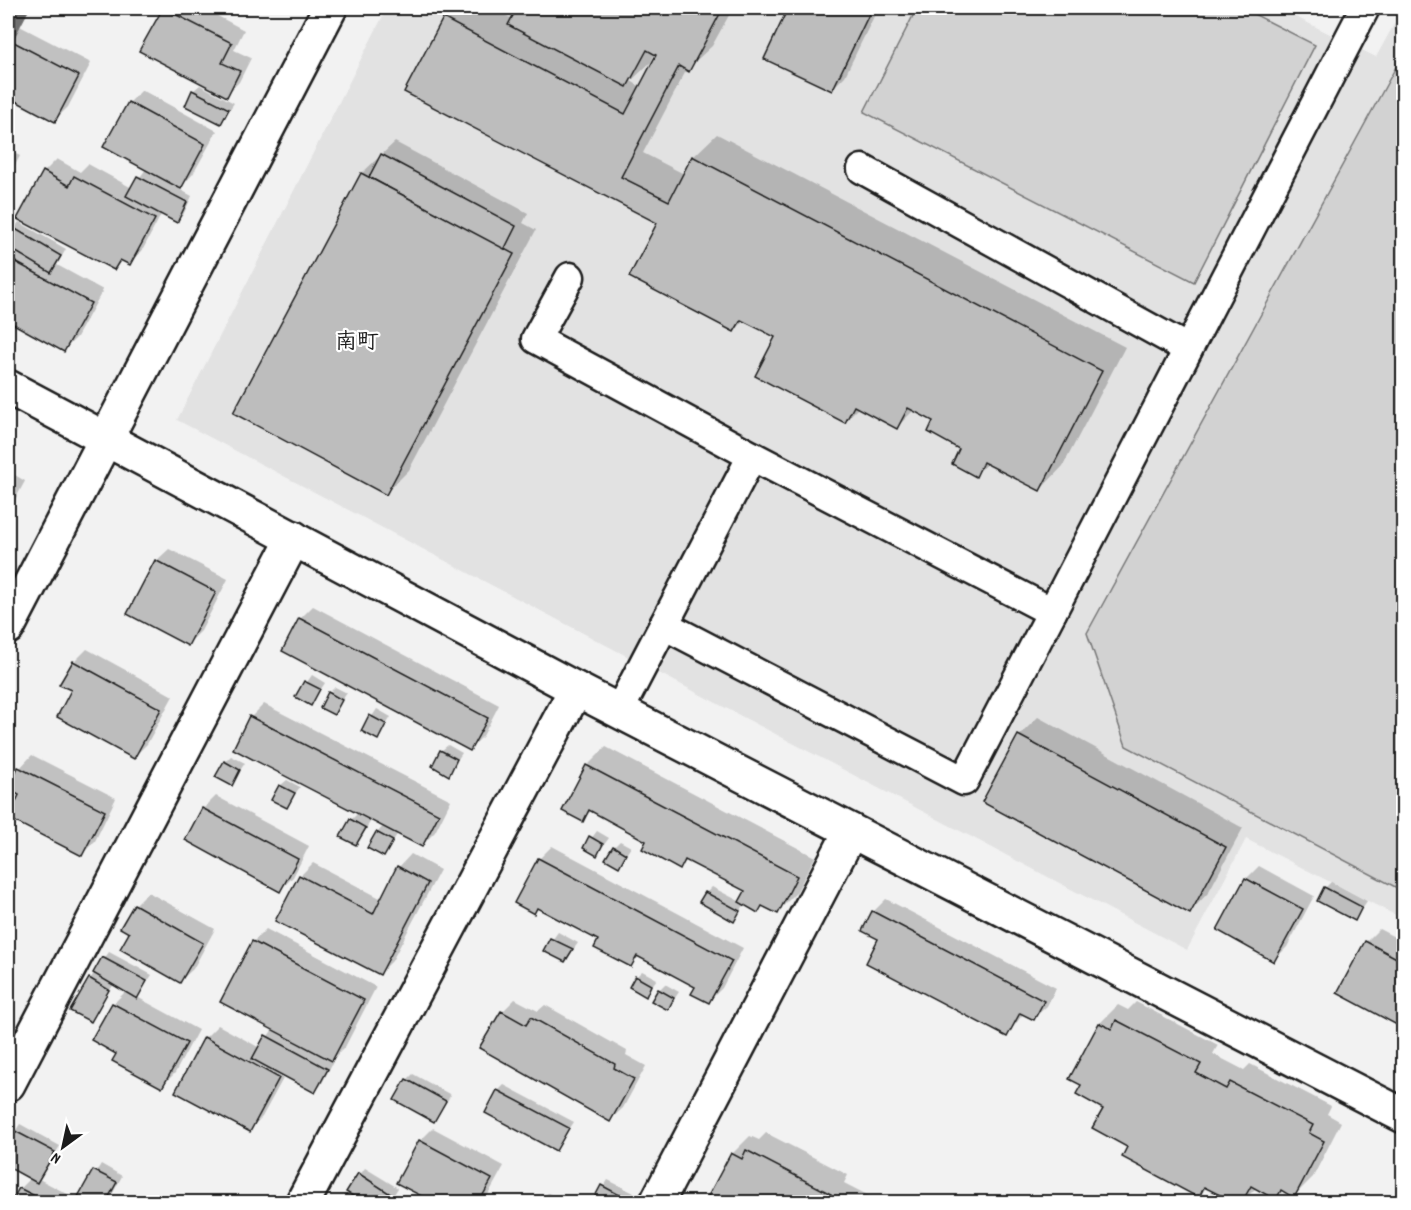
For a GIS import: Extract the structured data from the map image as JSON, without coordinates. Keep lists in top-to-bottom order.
{
  "districts": ["南町"],
  "north": "bottom left"
}
